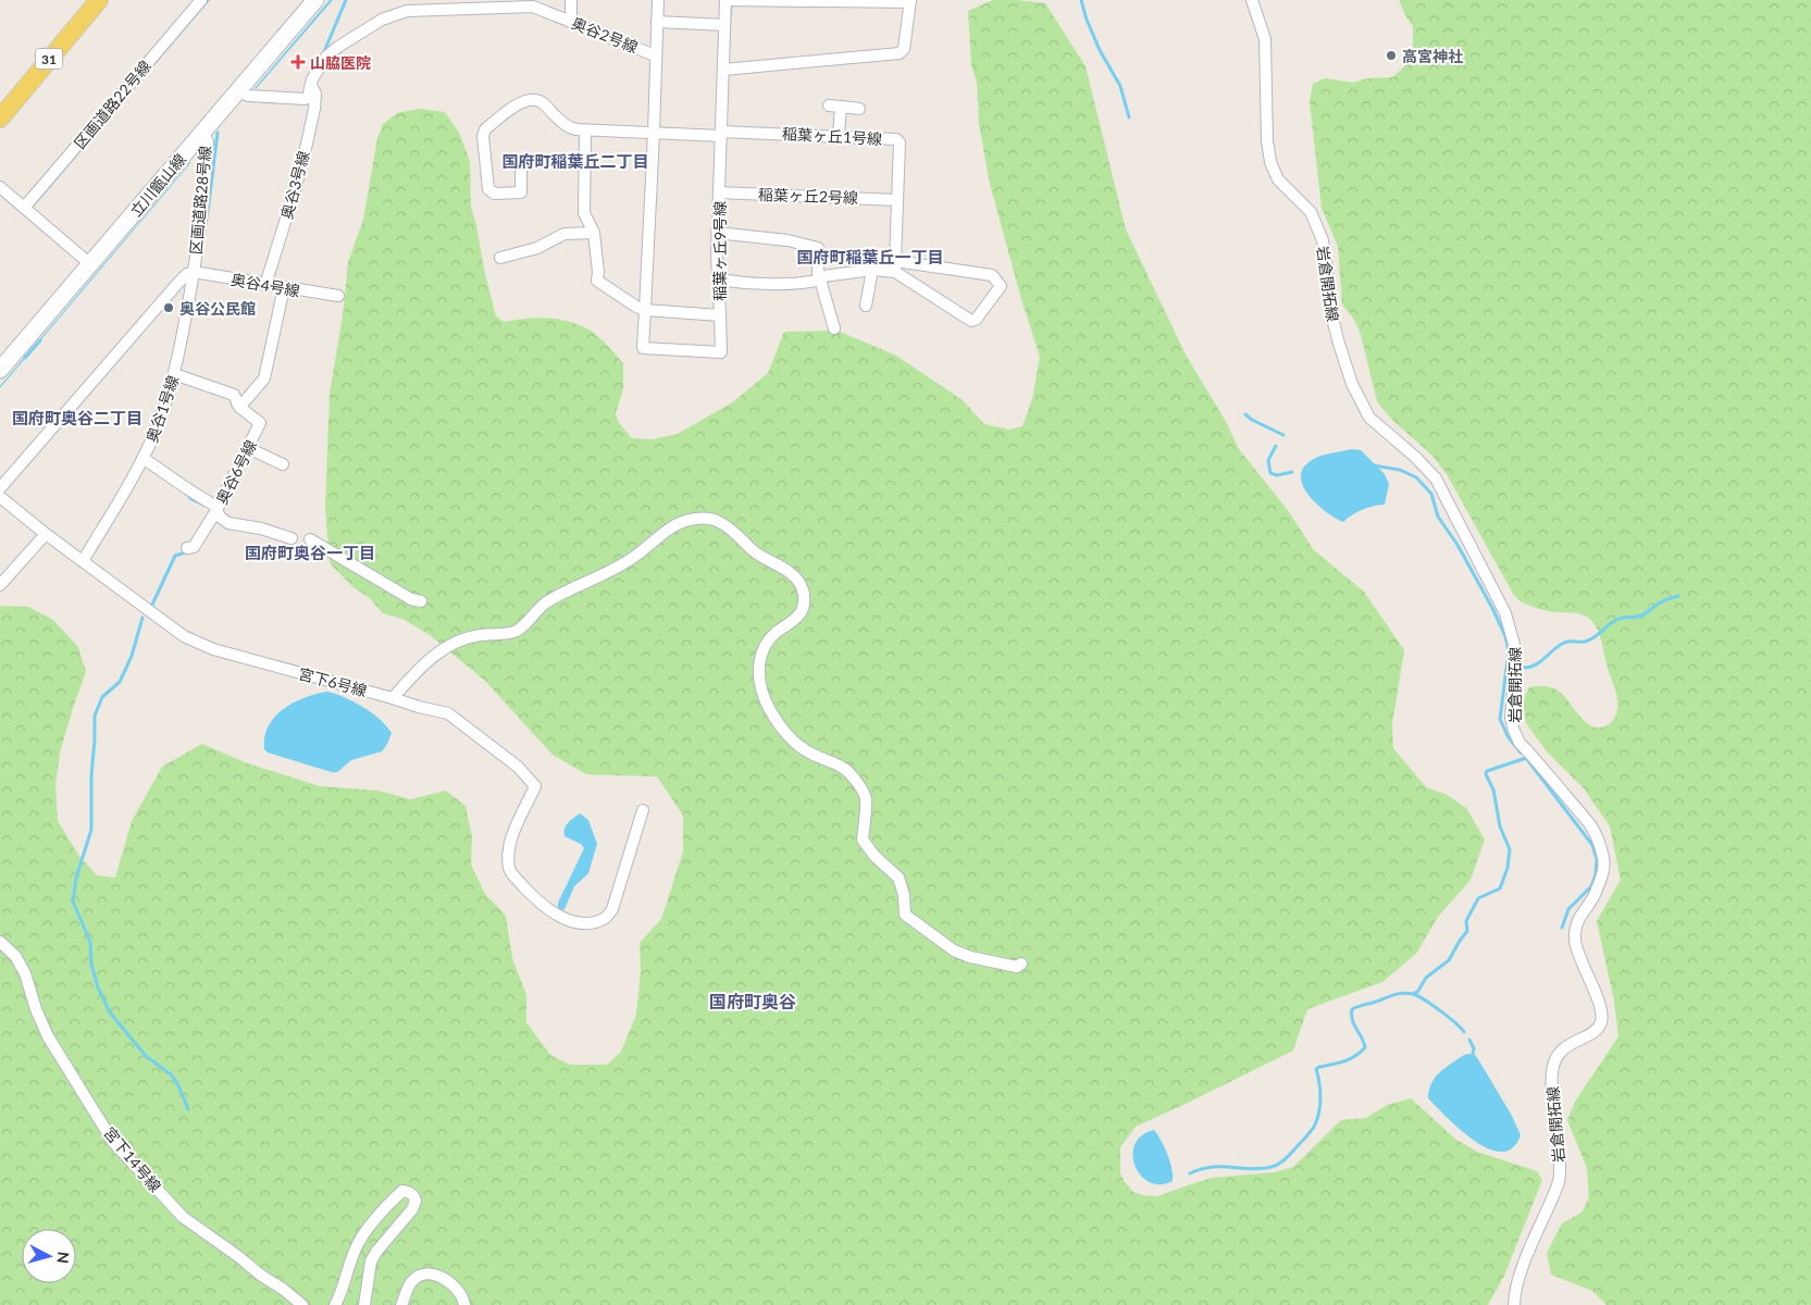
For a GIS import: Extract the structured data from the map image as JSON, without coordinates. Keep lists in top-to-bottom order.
{
  "streets": {
    "main road": ["31"],
    "street": [
      "奥谷2号線",
      "区画道路22号線",
      "稲葉ヶ丘1号線",
      "立川甑山線",
      "奥谷3号線",
      "稲葉ヶ丘2号線",
      "区画道路28号線",
      "稲葉ヶ丘9号線",
      "岩倉開拓線",
      "奥谷4号線",
      "奥谷1号線",
      "奥谷6号線",
      "宮下6号線",
      "宮下14号線"
    ]
  },
  "crossings": [
    ["奥谷2号線", "立川甑山線"],
    ["奥谷2号線", "奥谷3号線"],
    ["稲葉ヶ丘1号線", "稲葉ヶ丘2号線"],
    ["稲葉ヶ丘1号線", "稲葉ヶ丘9号線"],
    ["立川甑山線", "区画道路28号線"],
    ["奥谷3号線", "奥谷4号線"],
    ["稲葉ヶ丘2号線", "稲葉ヶ丘9号線"],
    ["区画道路28号線", "奥谷4号線"],
    ["区画道路28号線", "奥谷1号線"],
    ["奥谷4号線", "奥谷1号線"],
    ["奥谷1号線", "奥谷6号線"],
    ["奥谷1号線", "宮下6号線"]
  ],
  "districts": [
    "国府町稲葉丘二丁目",
    "国府町稲葉丘一丁目",
    "国府町奥谷二丁目",
    "国府町奥谷一丁目",
    "国府町奥谷"
  ],
  "places": {
    "other": ["高宮神社", "奥谷公民館"],
    "health": ["山脇医院"]
  },
  "north": "right"
}
